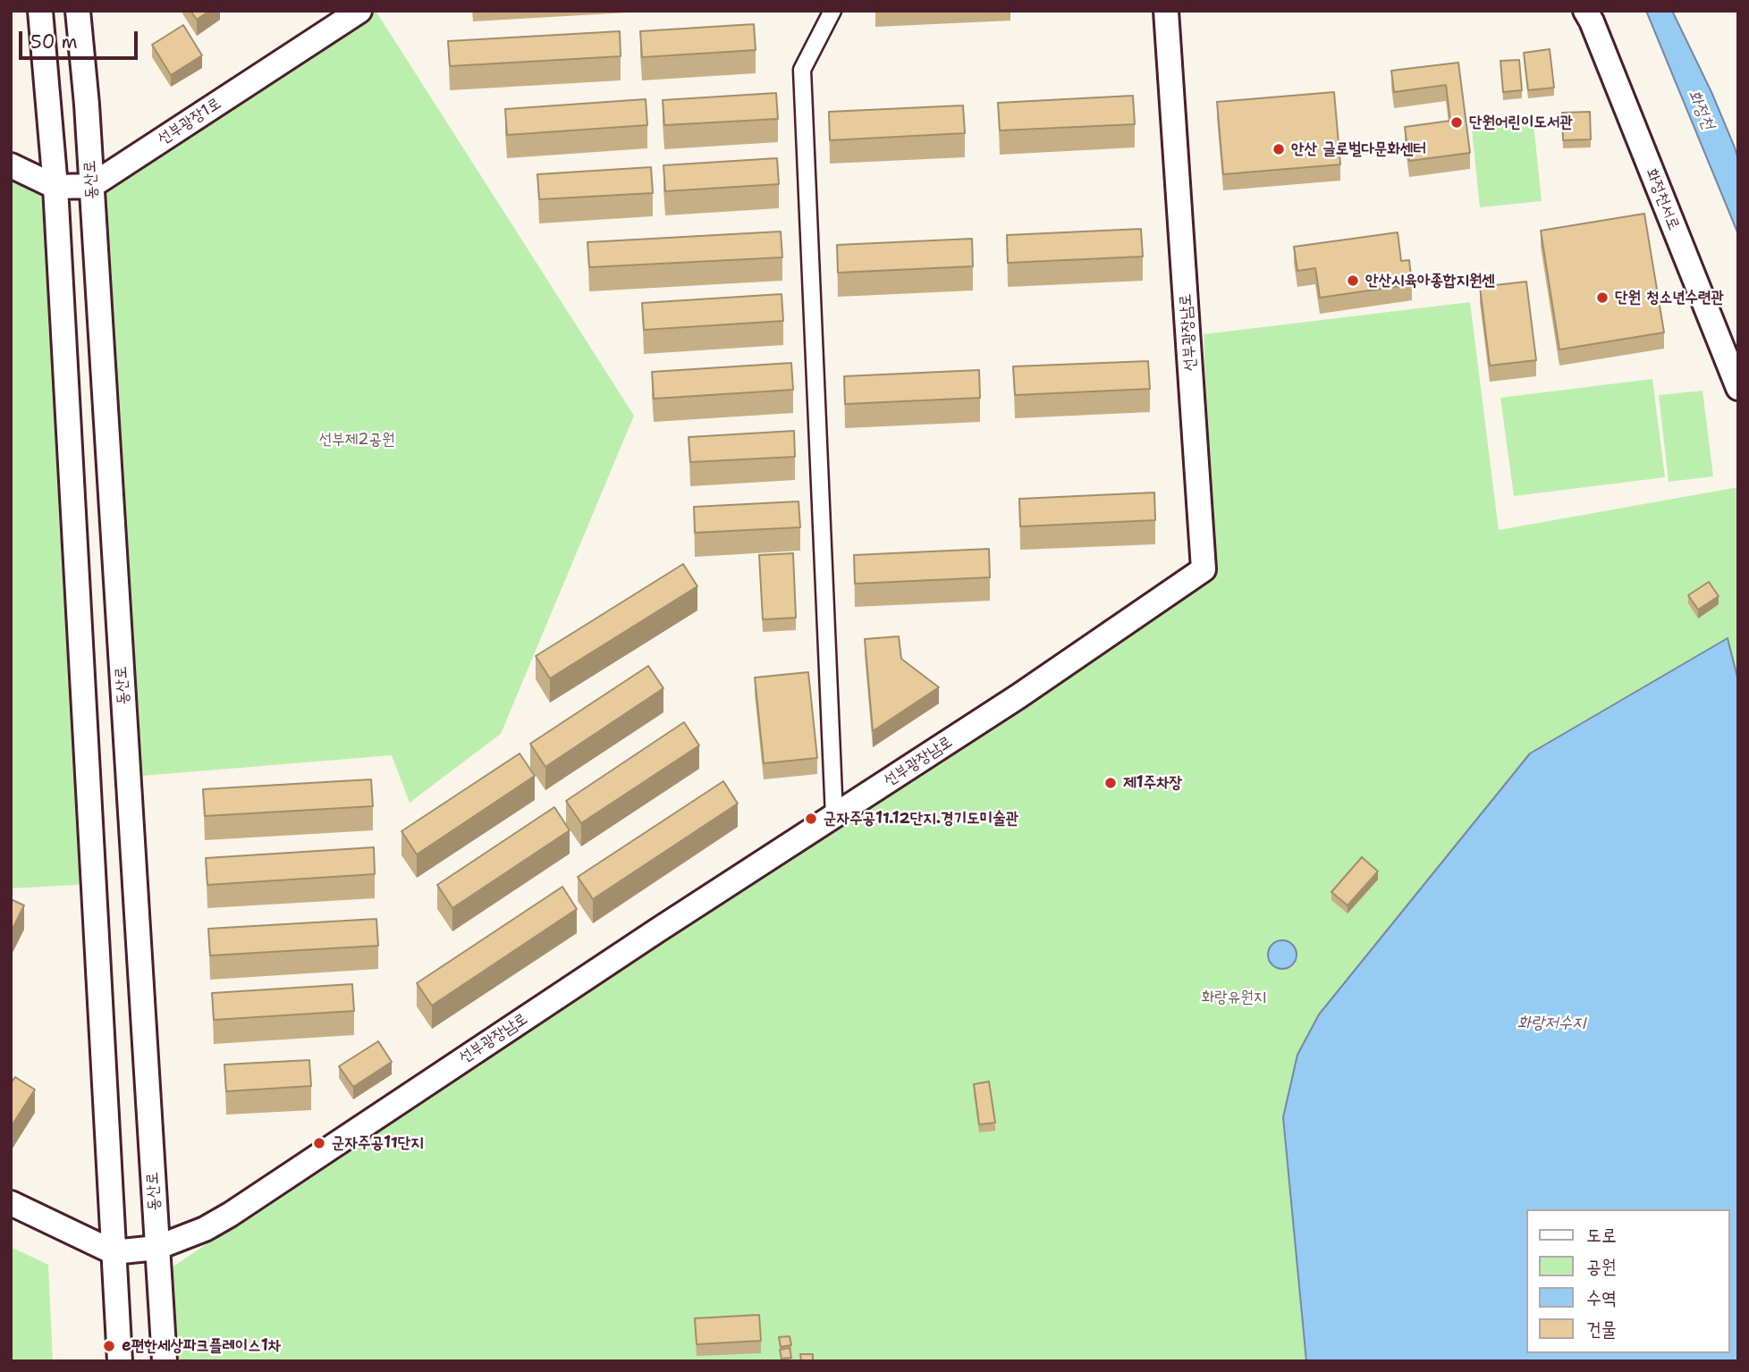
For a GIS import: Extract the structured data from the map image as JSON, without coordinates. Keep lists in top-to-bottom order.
{
  "streets": {
    "street": [
      "선부광장1로",
      "동산로",
      "화정천서로",
      "선부광장남로"
    ]
  },
  "crossings": [
    ["선부광장1로", "동산로"],
    ["동산로", "선부광장남로"]
  ],
  "water": ["화정천", "화랑저수지"],
  "parks": ["선부제2공원", "화랑유원지"],
  "places": [
    "단원어린이도서관",
    "안산 글로벌다문화센터",
    "안산시육아종합지원센",
    "단원 청소년수련관",
    "제1주차장",
    "군자주공11.12단지.경기도미술관",
    "군자주공11단지",
    "e편한세상파크플레이스1차"
  ],
  "legend": [
    "도로",
    "공원",
    "수역",
    "건물"
  ],
  "scale_bar": "50 m"
}
